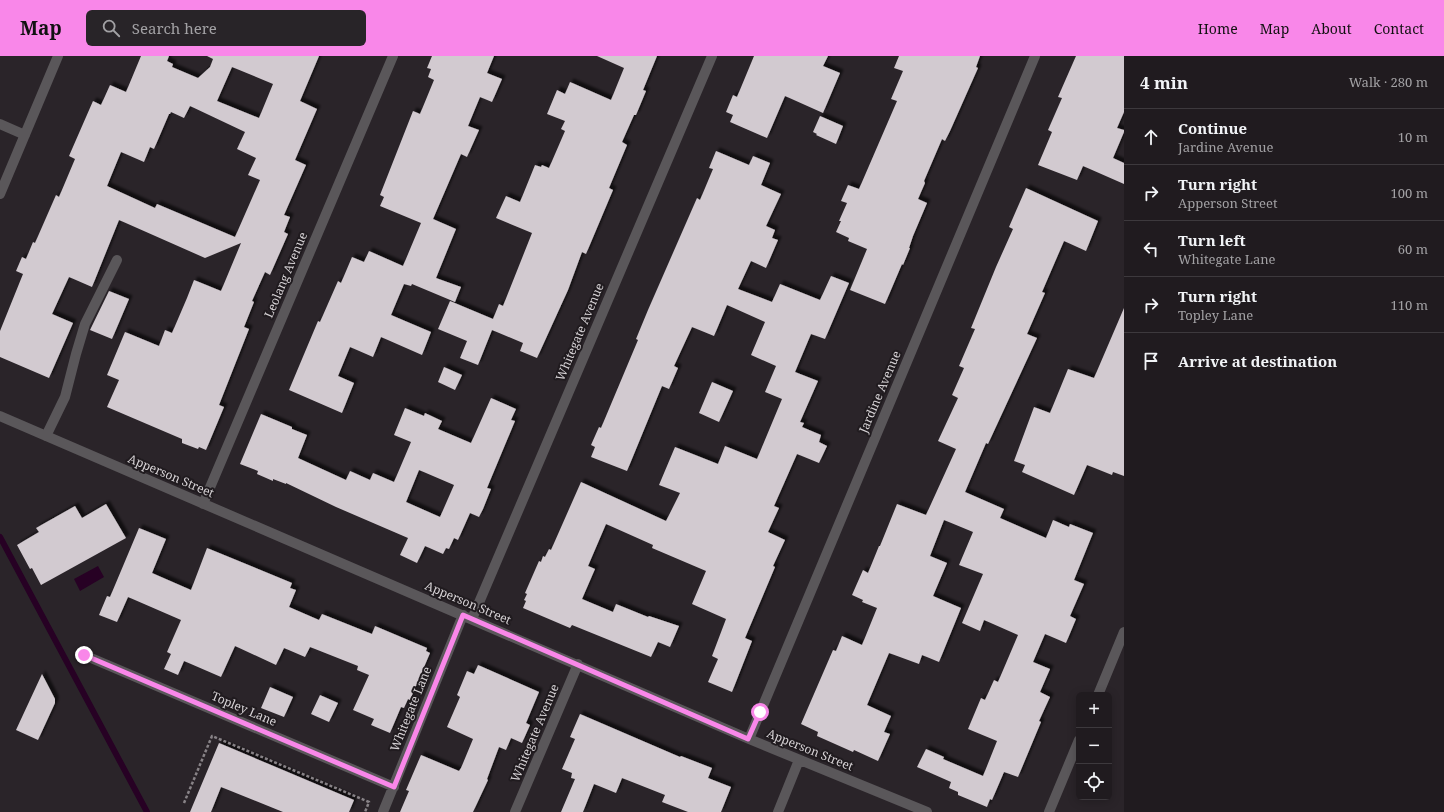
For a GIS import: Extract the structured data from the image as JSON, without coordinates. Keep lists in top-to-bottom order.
{
  "streets": {
    "street": [
      "Leolang Avenue",
      "Whitegate Avenue",
      "Jardine Avenue",
      "Apperson Street",
      "Topley Lane",
      "Whitegate Lane"
    ]
  },
  "crossings": [
    ["Leolang Avenue", "Apperson Street"],
    ["Whitegate Avenue", "Apperson Street"],
    ["Whitegate Avenue", "Whitegate Lane"],
    ["Jardine Avenue", "Apperson Street"],
    ["Apperson Street", "Whitegate Lane"],
    ["Topley Lane", "Whitegate Lane"]
  ],
  "page": {
    "header": "Map",
    "search": "Search here",
    "nav": [
      "Home",
      "Map",
      "About",
      "Contact"
    ],
    "heading": ["4 min", "Walk · 280 m"],
    "list": [
      ["Continue", "Jardine Avenue", "10 m"],
      ["Turn right", "Apperson Street", "100 m"],
      ["Turn left", "Whitegate Lane", "60 m"],
      ["Turn right", "Topley Lane", "110 m"],
      "Arrive at destination"
    ],
    "map_buttons": ["+", "−"]
  }
}
